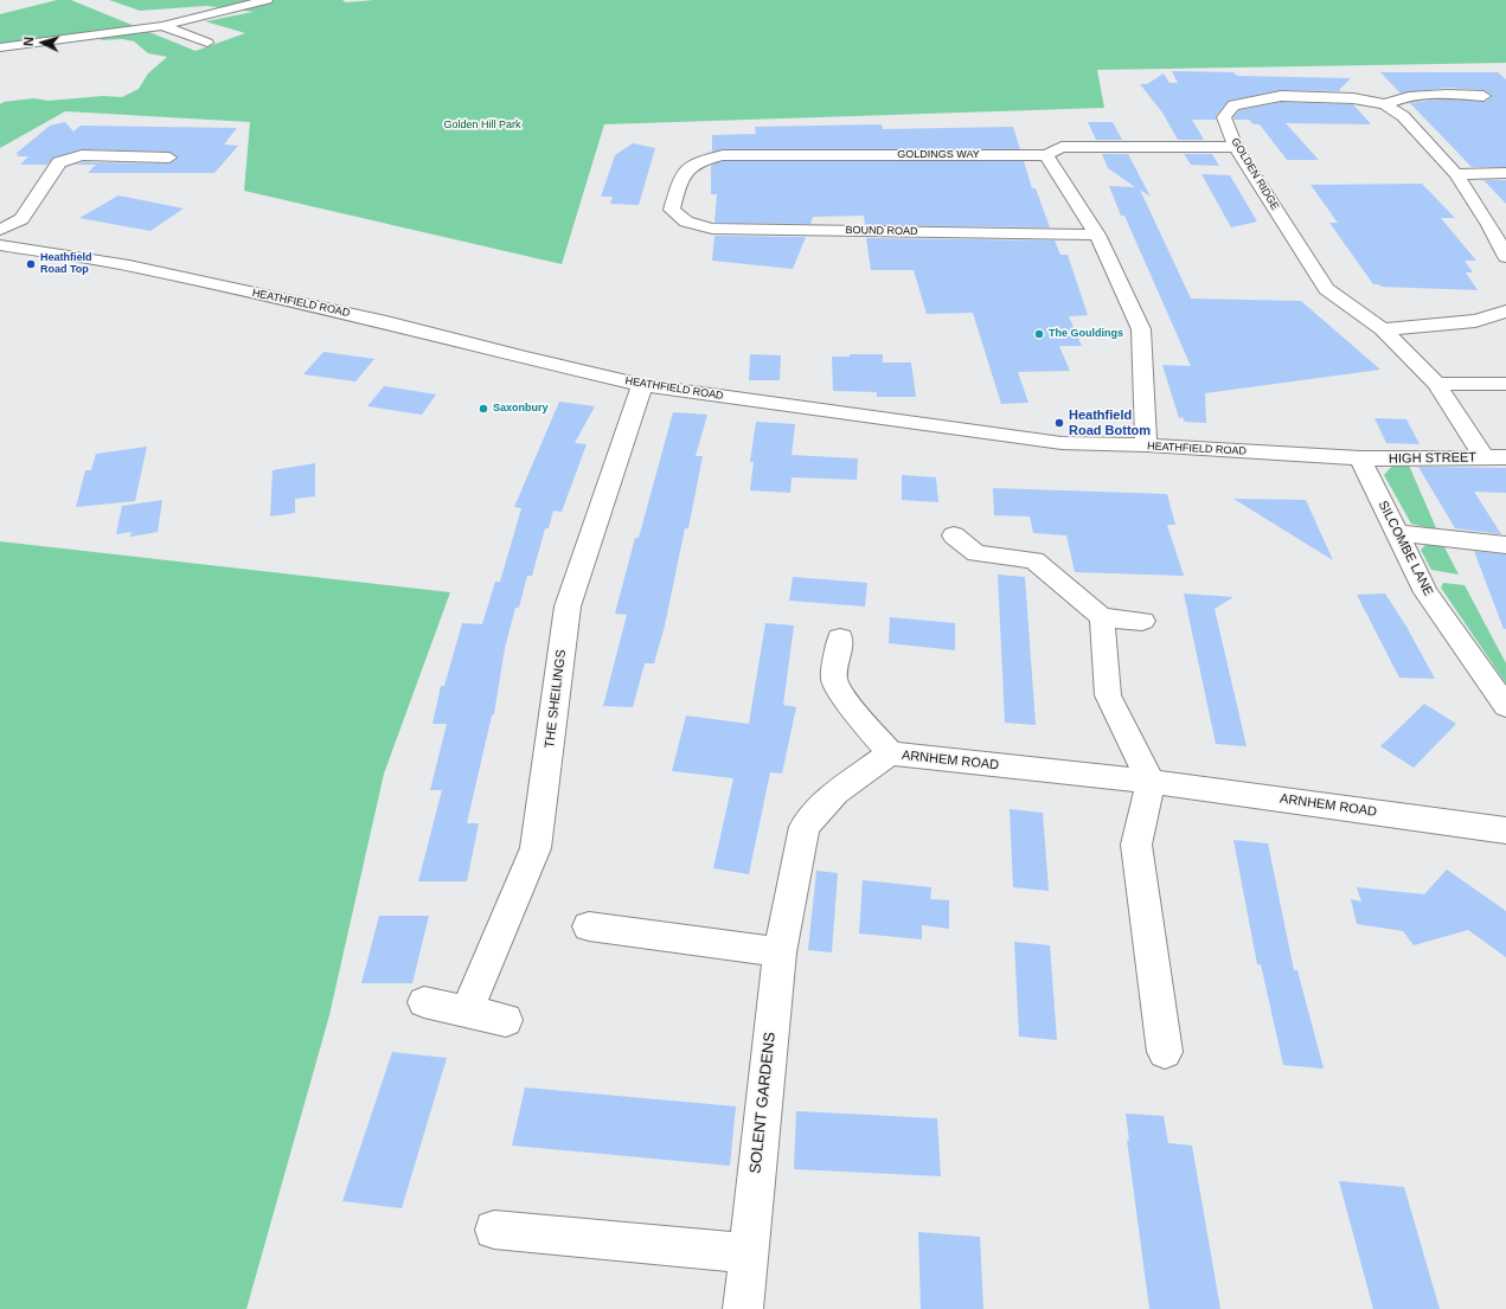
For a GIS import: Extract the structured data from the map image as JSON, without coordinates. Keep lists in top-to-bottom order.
{
  "streets": {
    "street": [
      "GOLDINGS WAY",
      "GOLDEN RIDGE",
      "BOUND ROAD",
      "HEATHFIELD ROAD",
      "HIGH STREET",
      "SILCOMBE LANE",
      "THE SHEILINGS",
      "ARNHEM ROAD",
      "SOLENT GARDENS"
    ]
  },
  "crossings": [
    ["GOLDINGS WAY", "GOLDEN RIDGE"],
    ["GOLDINGS WAY", "BOUND ROAD"],
    ["GOLDEN RIDGE", "HIGH STREET"],
    ["HEATHFIELD ROAD", "HIGH STREET"],
    ["HEATHFIELD ROAD", "SILCOMBE LANE"],
    ["HEATHFIELD ROAD", "THE SHEILINGS"],
    ["HIGH STREET", "SILCOMBE LANE"],
    ["ARNHEM ROAD", "SOLENT GARDENS"]
  ],
  "parks": ["Golden Hill Park"],
  "places": [
    "Heathfield Road Top",
    "The Gouldings",
    "Saxonbury",
    "Heathfield Road Bottom"
  ],
  "north": "left"
}
